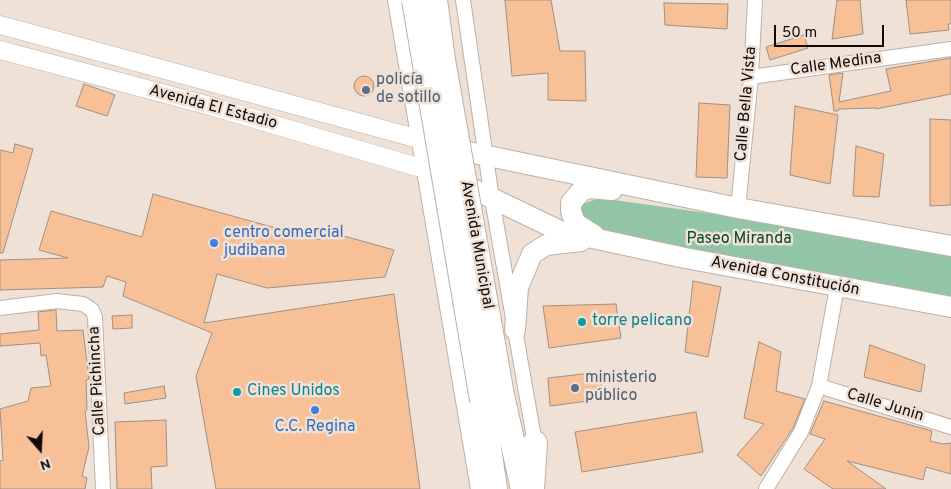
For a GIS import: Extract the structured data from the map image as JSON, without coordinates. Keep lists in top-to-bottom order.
{
  "streets": {
    "highway": ["Avenida Municipal"],
    "main road": ["Avenida Constitución"],
    "street": [
      "Calle Medina",
      "Calle Bella Vista",
      "Avenida El Estadio",
      "Calle Pichincha",
      "Calle Junin"
    ]
  },
  "crossings": [
    ["Calle Medina", "Calle Bella Vista"],
    ["Avenida El Estadio", "Avenida Constitución"],
    ["Avenida Municipal", "Avenida Constitución"]
  ],
  "parks": ["Paseo Miranda"],
  "places": [
    "policía de sotillo",
    "centro comercial judibana",
    "torre pelicano",
    "ministerio público",
    "Cines Unidos",
    "C.C. Regina"
  ],
  "scale_bar": "50 m",
  "north": "bottom"
}
